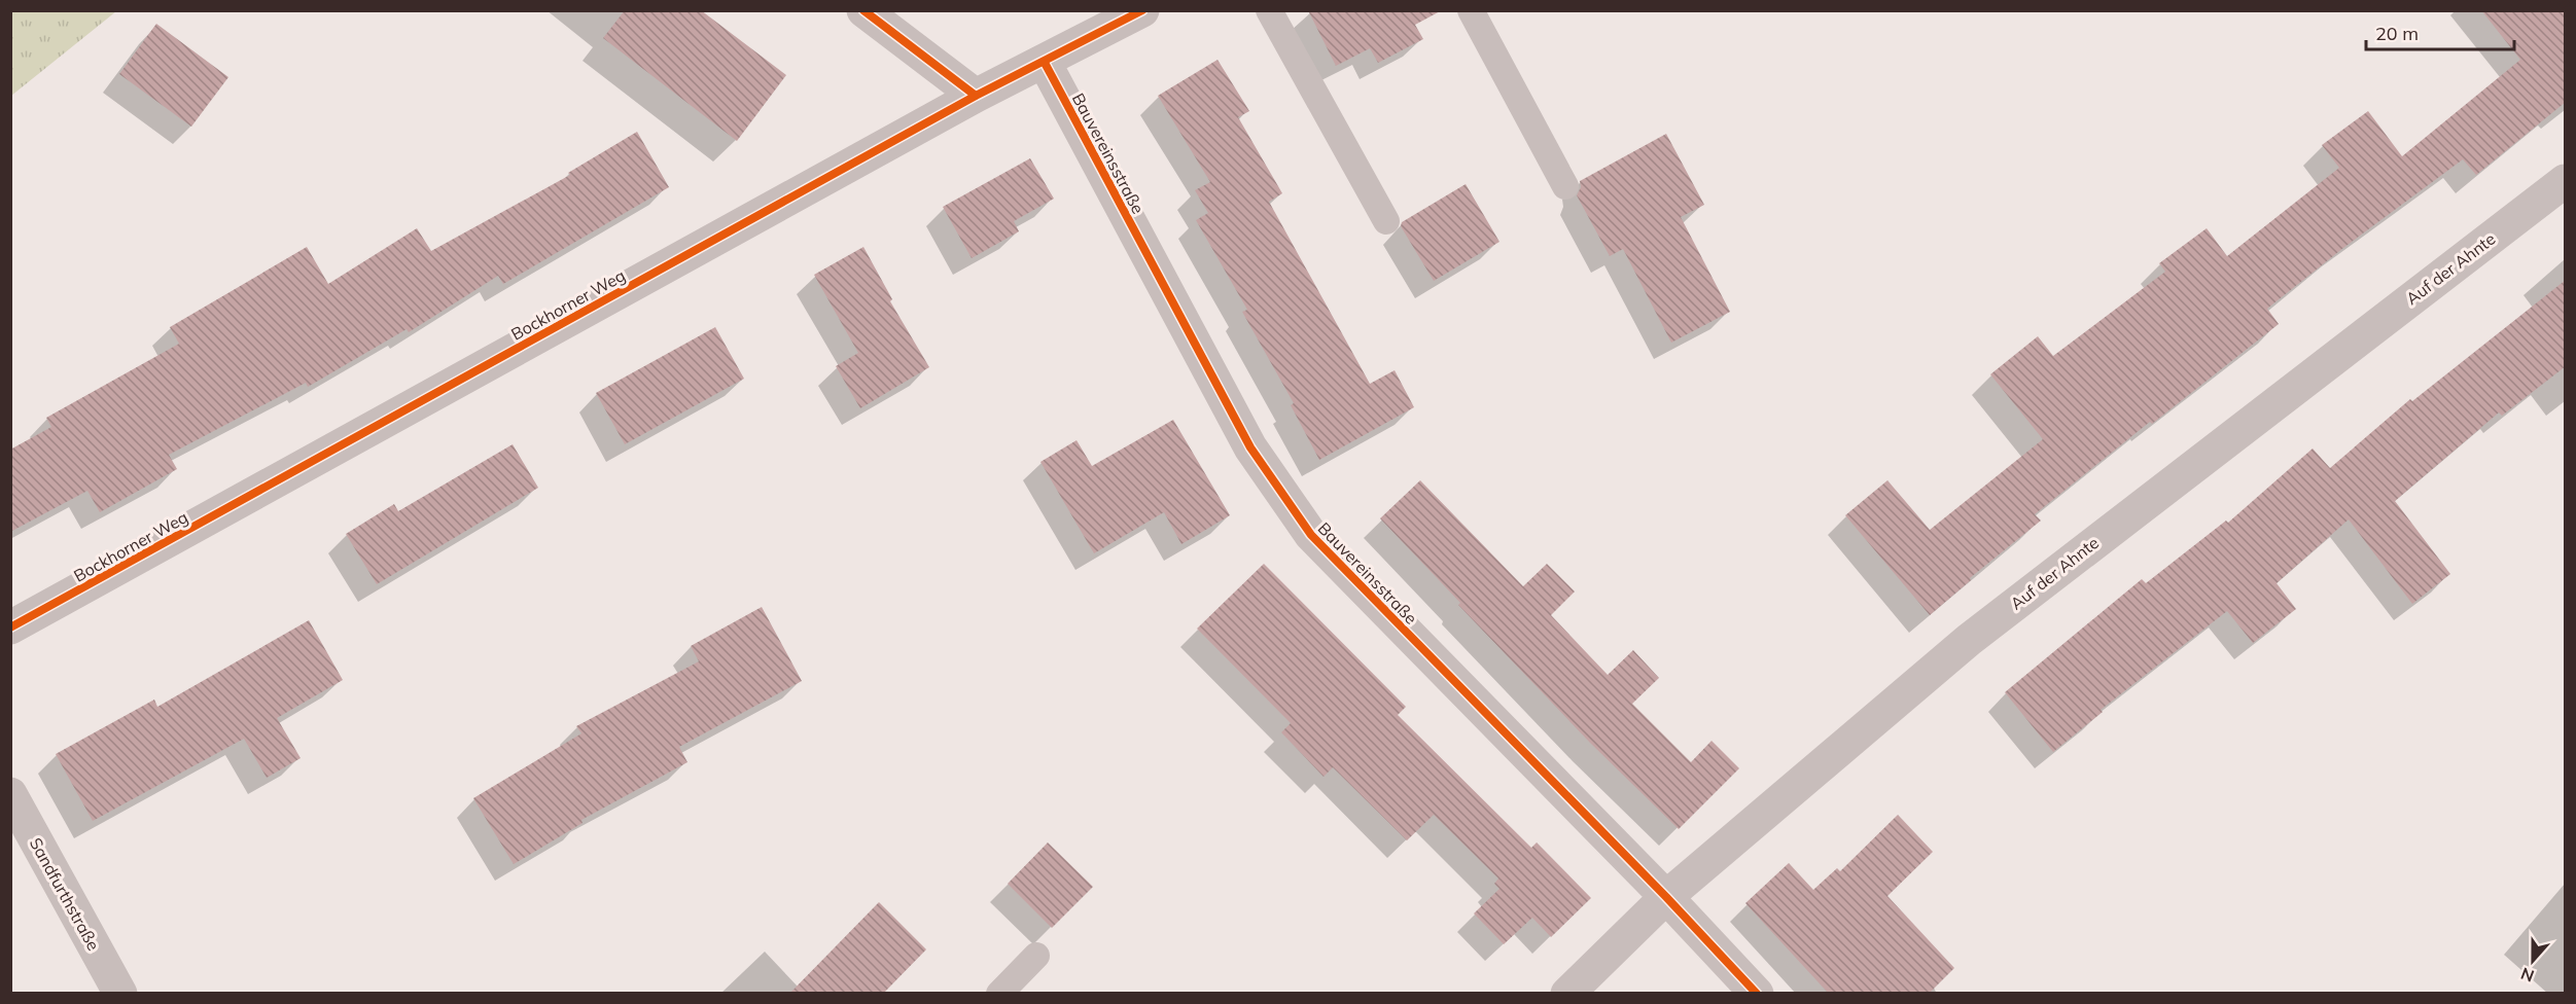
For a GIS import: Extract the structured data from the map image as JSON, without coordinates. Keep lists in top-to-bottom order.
{
  "streets": {
    "street": [
      "Bauvereinsstraße",
      "Auf der Ahnte",
      "Bockhorner Weg",
      "Sandfurthstraße"
    ]
  },
  "crossings": [
    ["Bauvereinsstraße", "Auf der Ahnte"],
    ["Bauvereinsstraße", "Bockhorner Weg"]
  ],
  "scale_bar": "20 m",
  "north": "bottom"
}
